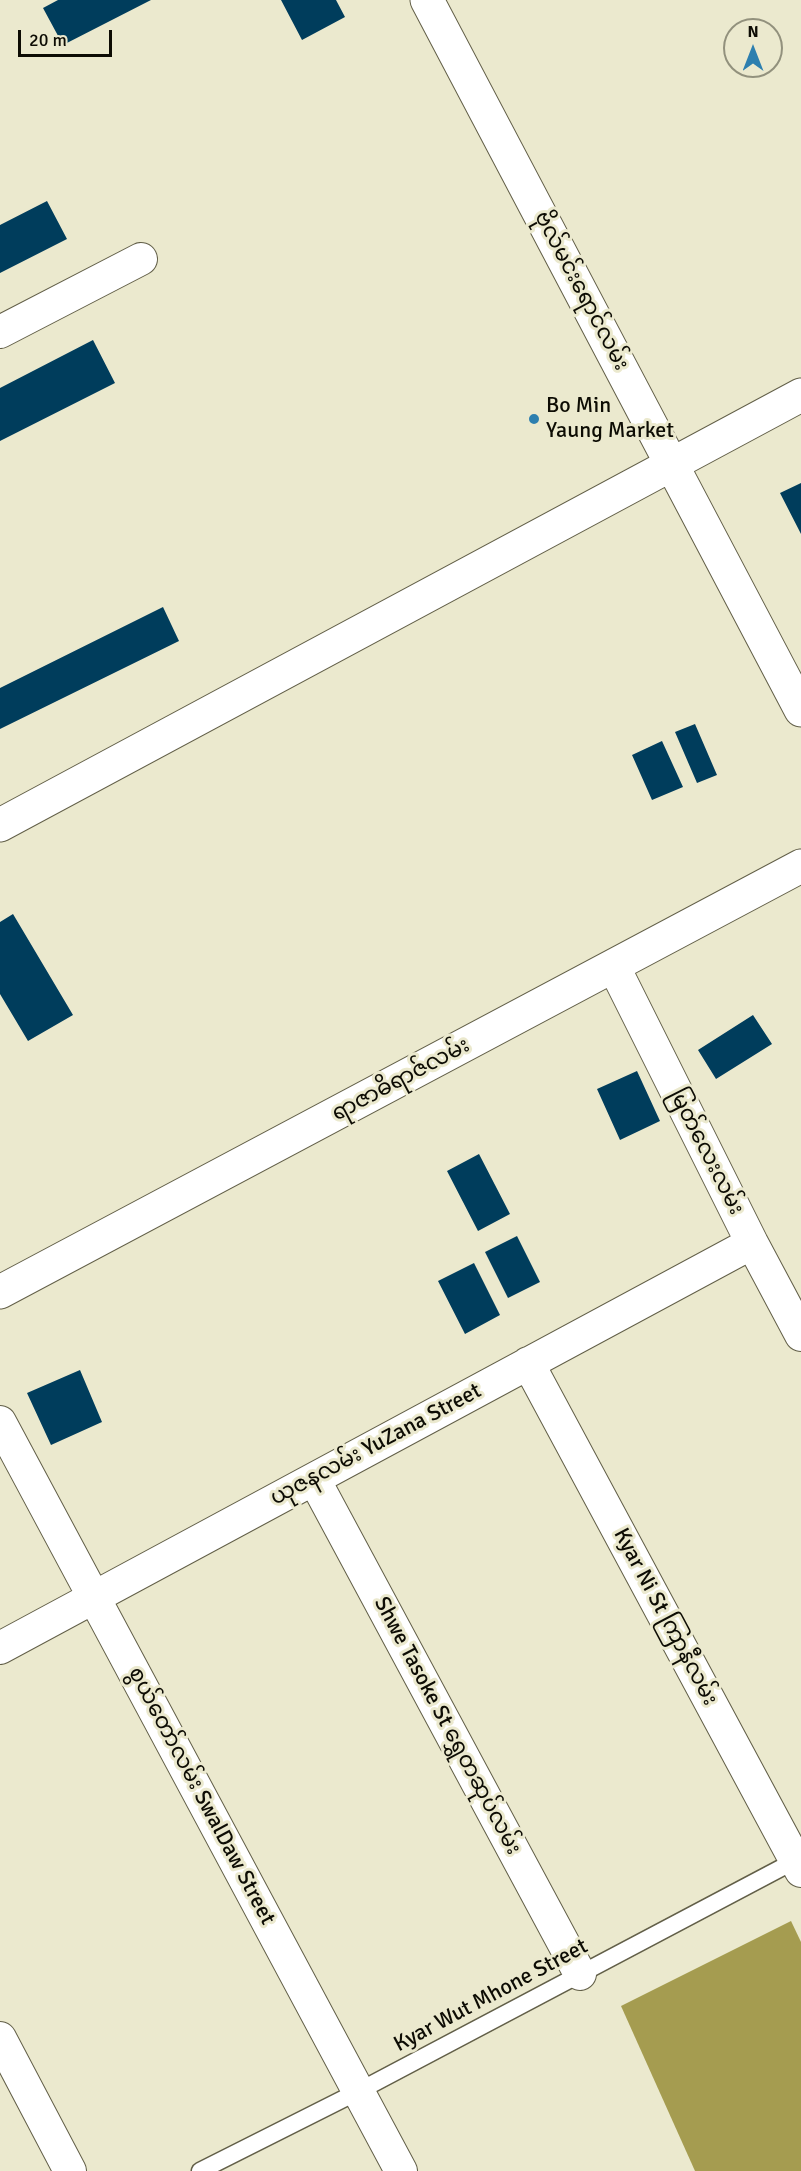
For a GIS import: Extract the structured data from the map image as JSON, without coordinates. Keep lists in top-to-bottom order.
{
  "streets": {
    "street": [
      "ဗိုလ်မင်းရောင်လမ်း",
      "ရာဇာဓိရာဇ်လမ်း",
      "မြတ်လေးလမ်း",
      "ယုဇနလမ်း YuZana Street",
      "Kyar Ni St ကြာနီလမ်း",
      "Shwe Tasoke St ရွှေတဆုပ်လမ်း",
      "စွယ်တော်လမ်း SwalDaw Street"
    ],
    "lane": ["Kyar Wut Mhone Street"]
  },
  "crossings": [
    ["ရာဇာဓိရာဇ်လမ်း", "မြတ်လေးလမ်း"],
    ["မြတ်လေးလမ်း", "ယုဇနလမ်း YuZana Street"],
    ["ယုဇနလမ်း YuZana Street", "Kyar Ni St ကြာနီလမ်း"],
    ["ယုဇနလမ်း YuZana Street", "Shwe Tasoke St ရွှေတဆုပ်လမ်း"],
    ["ယုဇနလမ်း YuZana Street", "စွယ်တော်လမ်း SwalDaw Street"],
    ["Kyar Ni St ကြာနီလမ်း", "Kyar Wut Mhone Street"],
    ["Shwe Tasoke St ရွှေတဆုပ်လမ်း", "Kyar Wut Mhone Street"],
    ["စွယ်တော်လမ်း SwalDaw Street", "Kyar Wut Mhone Street"]
  ],
  "places": ["Bo Min Yaung Market"],
  "scale_bar": "20 m",
  "north": "top"
}
